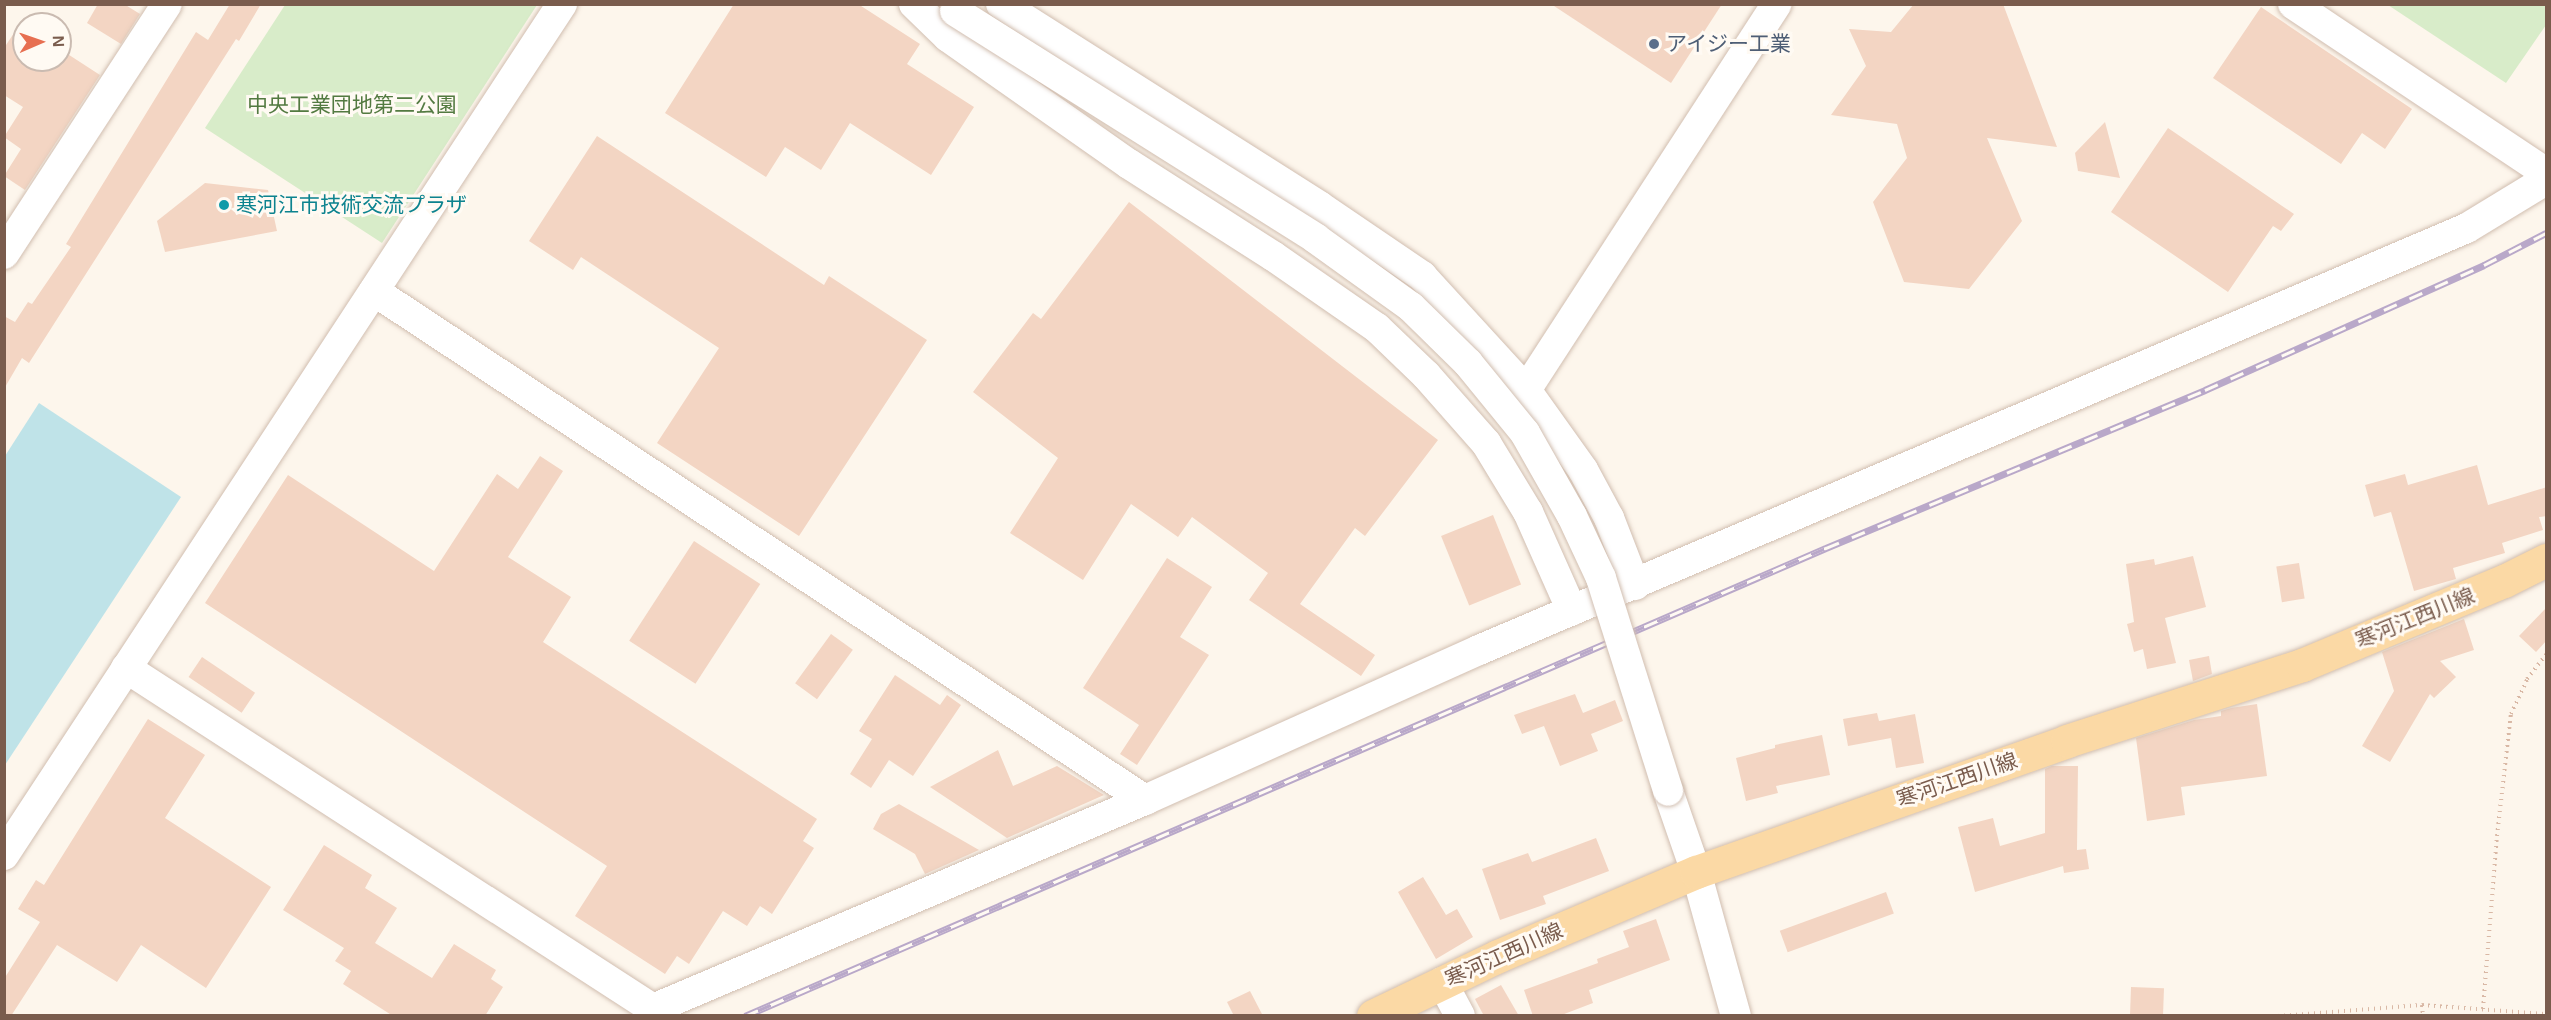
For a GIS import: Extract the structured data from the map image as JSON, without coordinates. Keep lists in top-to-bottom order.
{
  "streets": {
    "main road": ["寒河江西川線"]
  },
  "parks": ["中央工業団地第二公園"],
  "places": ["アイジー工業", "寒河江市技術交流プラザ"],
  "north": "right"
}
